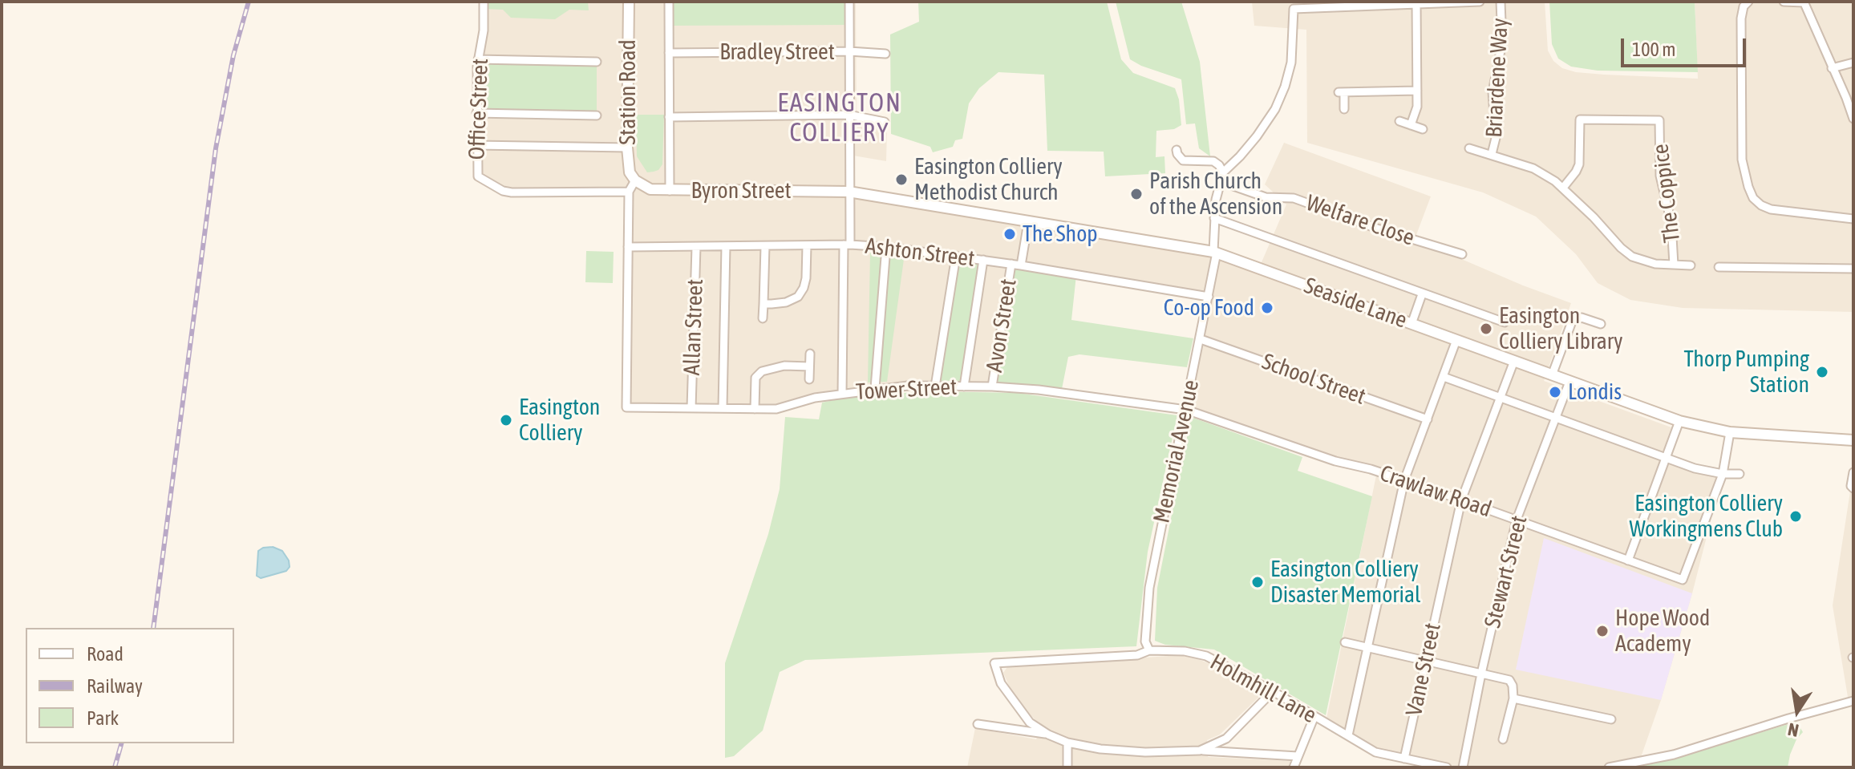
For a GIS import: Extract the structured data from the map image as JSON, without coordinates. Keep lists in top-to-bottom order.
{
  "streets": {
    "main road": ["Station Road", "Byron Street", "Seaside Lane"],
    "street": [
      "Bradley Street",
      "Briardene Way",
      "Office Street",
      "The Coppice",
      "Welfare Close",
      "Ashton Street",
      "Avon Street",
      "Allan Street",
      "School Street",
      "Tower Street",
      "Memorial Avenue",
      "Crawlaw Road",
      "Stewart Street",
      "Vane Street",
      "Holmhill Lane"
    ]
  },
  "crossings": [
    ["Briardene Way", "The Coppice"],
    ["Briardene Way", "Memorial Avenue"],
    ["Station Road", "Byron Street"],
    ["Byron Street", "Seaside Lane"],
    ["Welfare Close", "Memorial Avenue"],
    ["Ashton Street", "Avon Street"],
    ["Ashton Street", "Allan Street"],
    ["Ashton Street", "Tower Street"],
    ["Ashton Street", "Memorial Avenue"],
    ["Seaside Lane", "Memorial Avenue"],
    ["Seaside Lane", "Stewart Street"],
    ["Seaside Lane", "Vane Street"],
    ["Avon Street", "Tower Street"],
    ["Allan Street", "Tower Street"],
    ["School Street", "Memorial Avenue"],
    ["Tower Street", "Memorial Avenue"],
    ["Tower Street", "Crawlaw Road"],
    ["Memorial Avenue", "Crawlaw Road"],
    ["Memorial Avenue", "Holmhill Lane"],
    ["Crawlaw Road", "Stewart Street"],
    ["Crawlaw Road", "Vane Street"],
    ["Vane Street", "Holmhill Lane"]
  ],
  "districts": ["EASINGTON COLLIERY"],
  "places": [
    "Easington Colliery Methodist Church",
    "Parish Church of the Ascension",
    "The Shop",
    "Co-op Food",
    "Easington Colliery Library",
    "Thorp Pumping Station",
    "Londis",
    "Easington Colliery",
    "Easington Colliery Workingmens Club",
    "Easington Colliery Disaster Memorial",
    "Hope Wood Academy"
  ],
  "legend": ["Road", "Railway", "Park"],
  "scale_bar": "100 m",
  "north": "bottom"
}
